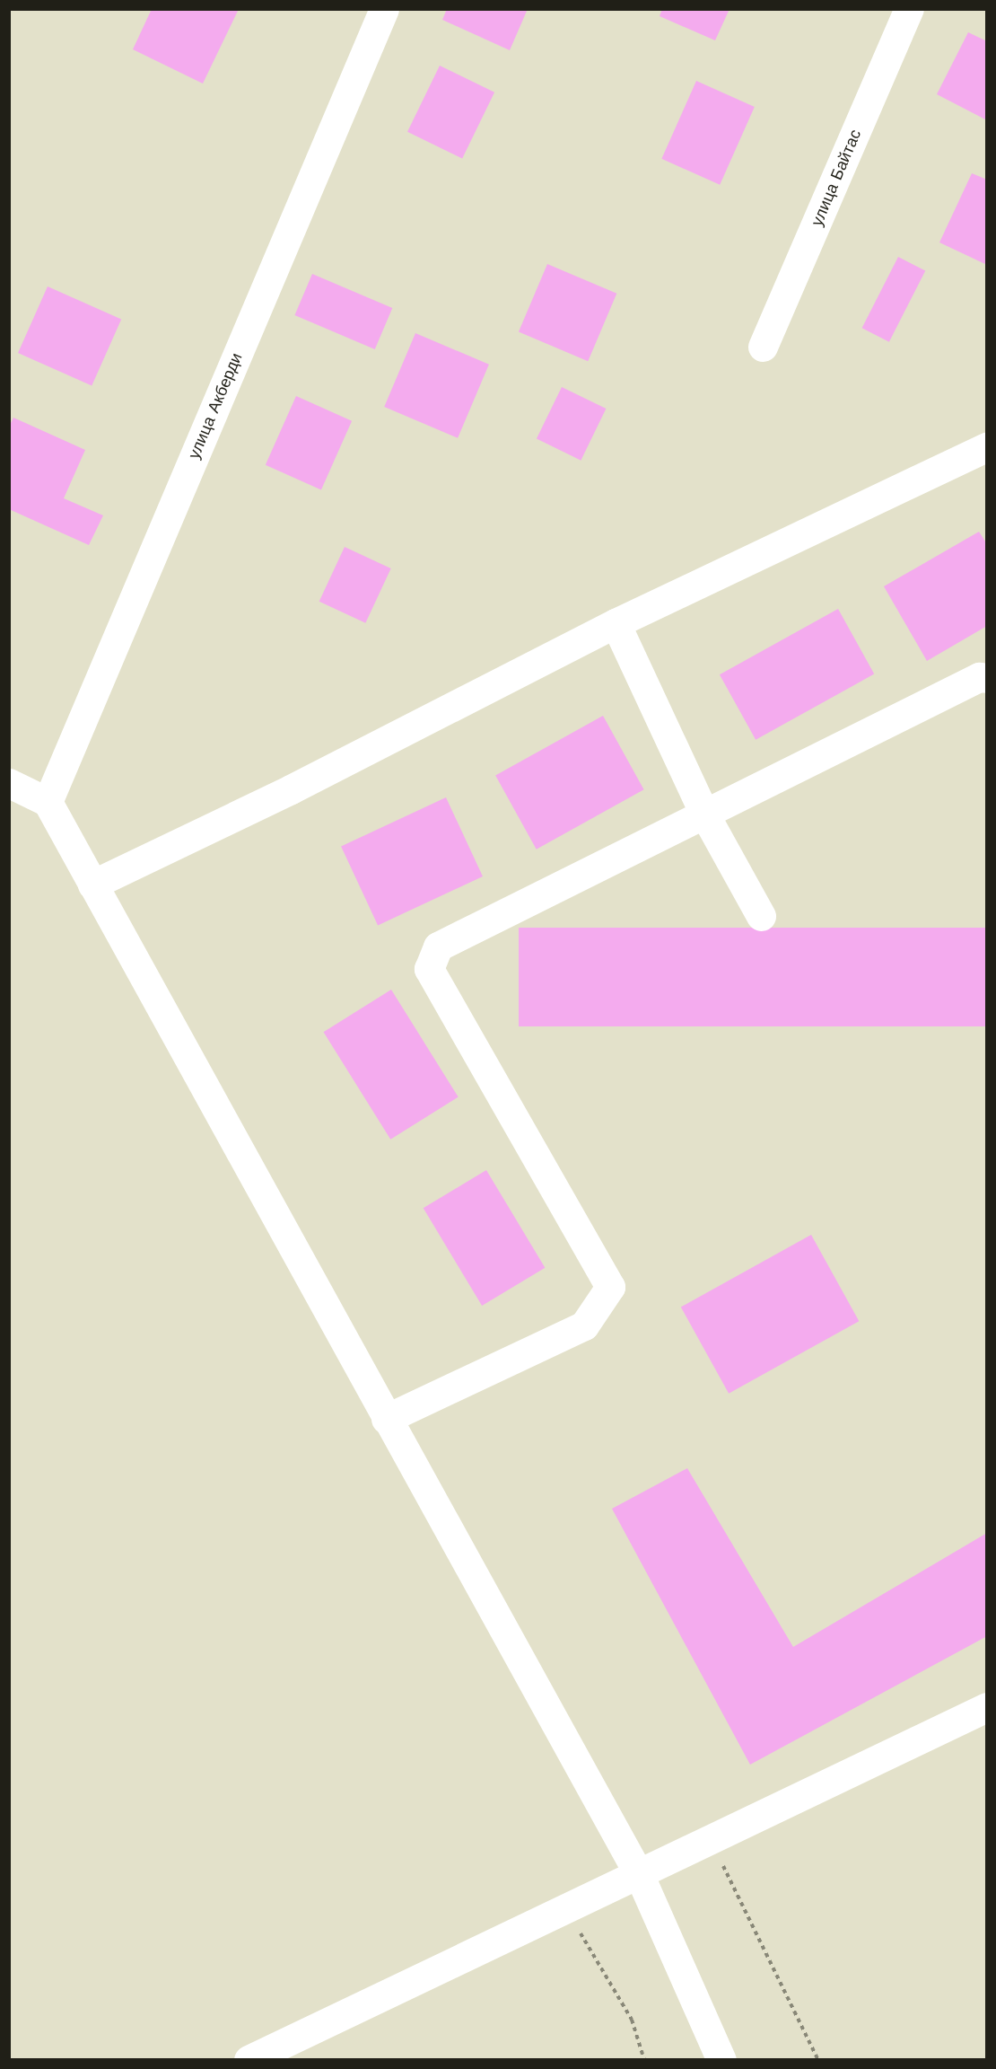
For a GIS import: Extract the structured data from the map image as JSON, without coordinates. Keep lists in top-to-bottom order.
{
  "streets": {
    "street": ["улица Байтас", "улица Акберди"]
  }
}
